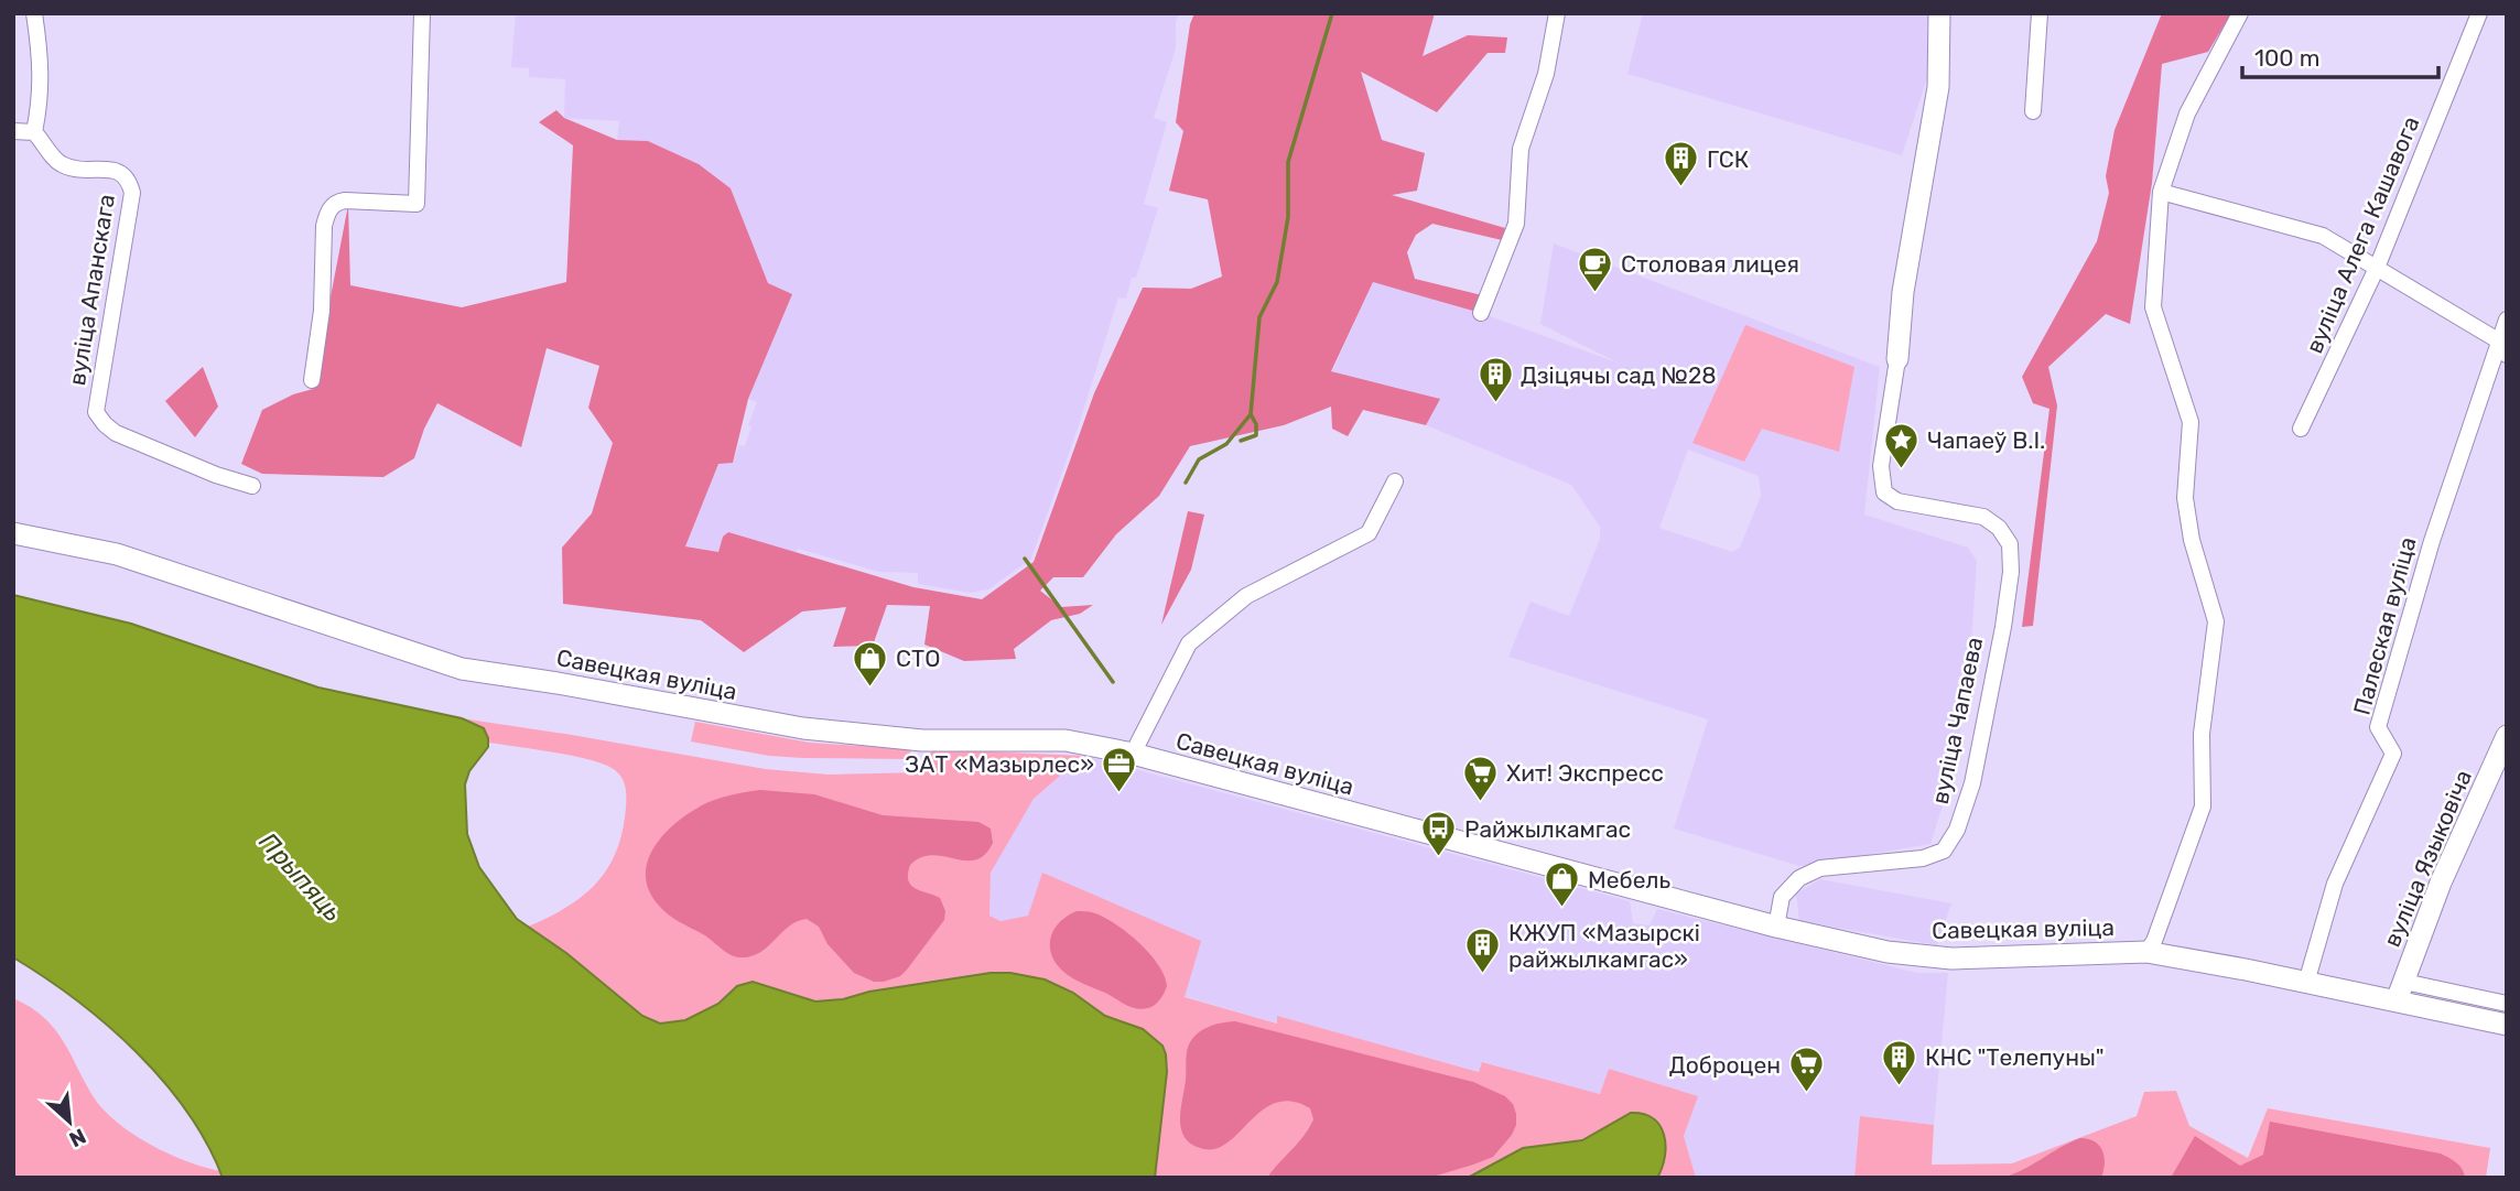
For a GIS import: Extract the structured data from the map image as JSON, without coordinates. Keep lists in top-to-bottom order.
{
  "streets": {
    "street": [
      "вуліца Алега Кашавога",
      "вуліца Апанскага",
      "Палеская вуліца",
      "Савецкая вуліца",
      "вуліца Чапаева",
      "вуліца Языковіча"
    ]
  },
  "crossings": [
    ["Палеская вуліца", "Савецкая вуліца"],
    ["Савецкая вуліца", "вуліца Чапаева"],
    ["Савецкая вуліца", "вуліца Языковіча"]
  ],
  "water": ["Прыпяць"],
  "places": {
    "building": [
      "ГСК",
      "Дзіцячы сад №28",
      "КЖУП «Мазырскі райжылкамгас»",
      "КНС \"Телепуны\""
    ],
    "cafe": ["Столовая лицея"],
    "place": ["Чапаеў В.І."],
    "shop": ["СТО", "Мебель"],
    "office": ["ЗАТ «Мазырлес»"],
    "supermarket": ["Хит! Экспресс", "Доброцен"],
    "bus stop": ["Райжылкамгас"]
  },
  "scale_bar": "100 m",
  "north": "bottom right"
}
